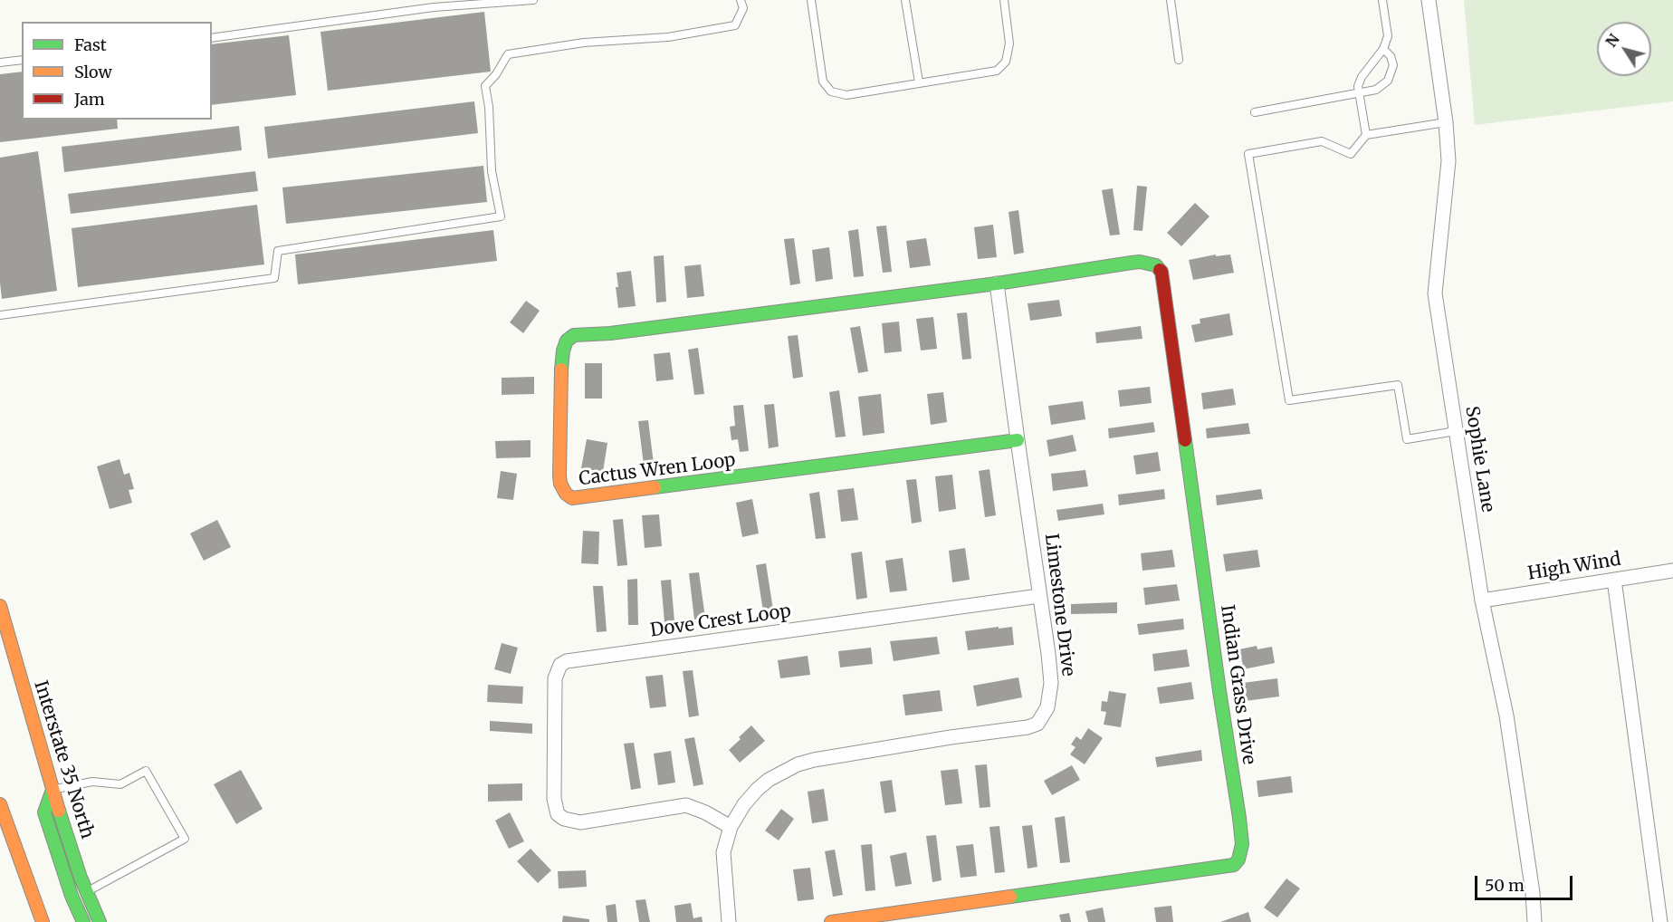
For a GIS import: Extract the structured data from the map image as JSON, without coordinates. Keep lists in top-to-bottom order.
{
  "streets": {
    "main road": ["Cactus Wren Loop", "Indian Grass Drive", "Interstate 35 North"],
    "street": [
      "Sophie Lane",
      "High Wind",
      "Limestone Drive",
      "Dove Crest Loop"
    ]
  },
  "crossings": [
    ["Sophie Lane", "High Wind"],
    ["Cactus Wren Loop", "Limestone Drive"],
    ["Cactus Wren Loop", "Indian Grass Drive"],
    ["Limestone Drive", "Dove Crest Loop"],
    ["Limestone Drive", "Indian Grass Drive"]
  ],
  "legend": ["Fast", "Slow", "Jam"],
  "scale_bar": "50 m",
  "north": "top left"
}
